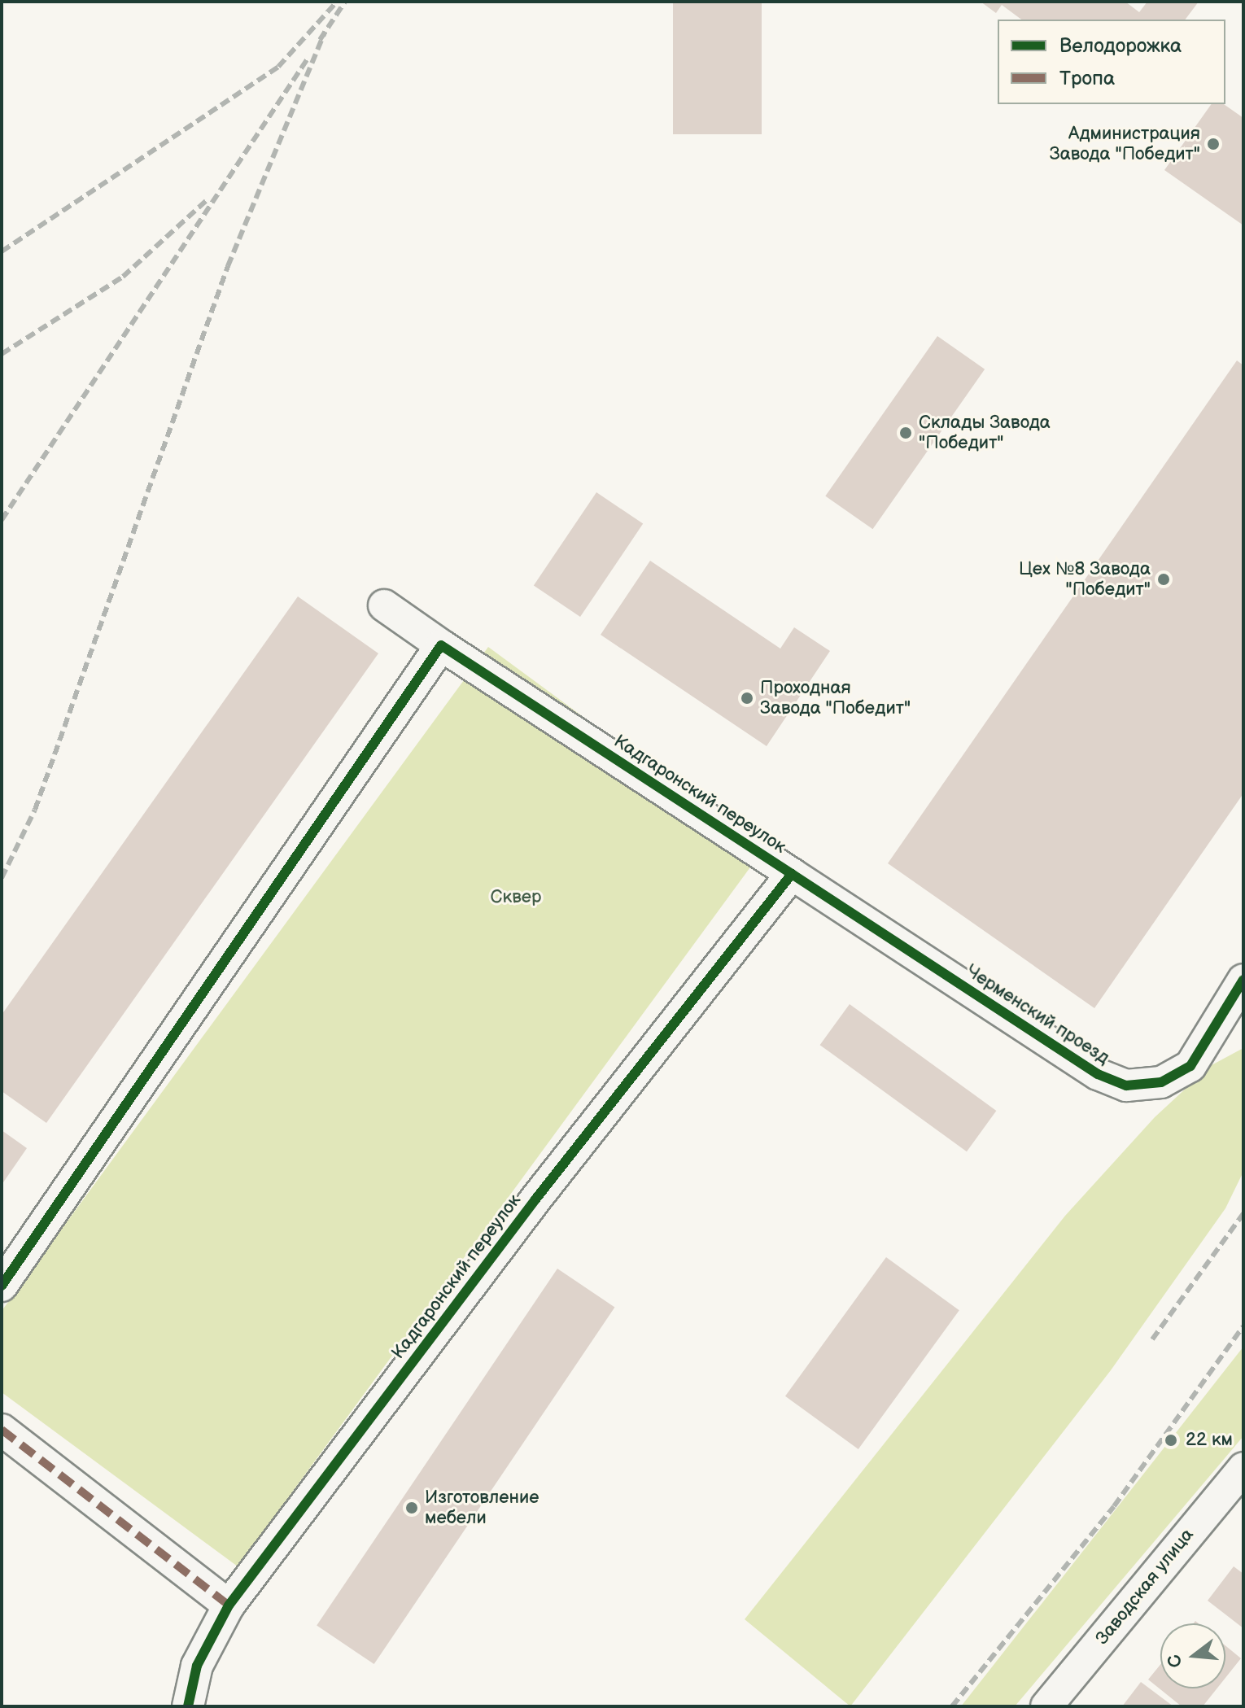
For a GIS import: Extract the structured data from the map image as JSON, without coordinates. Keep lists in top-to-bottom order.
{
  "streets": {
    "street": ["Кадгаронский переулок", "Черменский проезд", "Заводская улица"]
  },
  "crossings": [
    ["Кадгаронский переулок", "Черменский проезд"]
  ],
  "parks": ["Сквер"],
  "places": [
    "Администрация Завода \"Победит\"",
    "Склады Завода \"Победит\"",
    "Цех №8 Завода \"Победит\"",
    "Проходная Завода \"Победит\"",
    "22 км",
    "Изготовление мебели"
  ],
  "legend": ["Велодорожка", "Тропа"],
  "north": "left"
}
